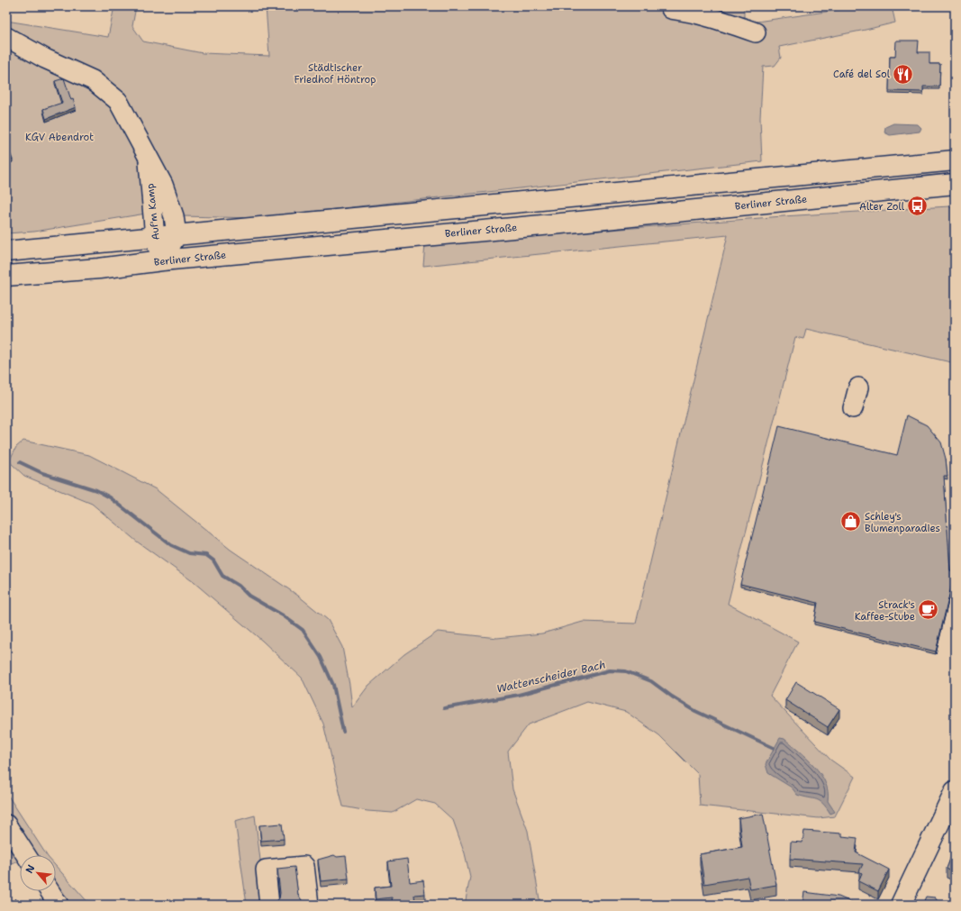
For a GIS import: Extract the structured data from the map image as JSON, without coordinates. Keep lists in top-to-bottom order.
{
  "streets": {
    "main road": ["Berliner Straße"],
    "street": ["Auf'm Kamp"]
  },
  "crossings": [
    ["Berliner Straße", "Auf'm Kamp"]
  ],
  "water": ["Wattenscheider Bach"],
  "parks": ["Städtischer Friedhof Höntrop", "KGV Abendrot"],
  "places": {
    "restaurant": ["Café del Sol"],
    "bus stop": ["Alter Zoll"],
    "shop": ["Schley's Blumenparadies"],
    "cafe": ["Strack's Kaffee-Stube"]
  },
  "north": "top left"
}
